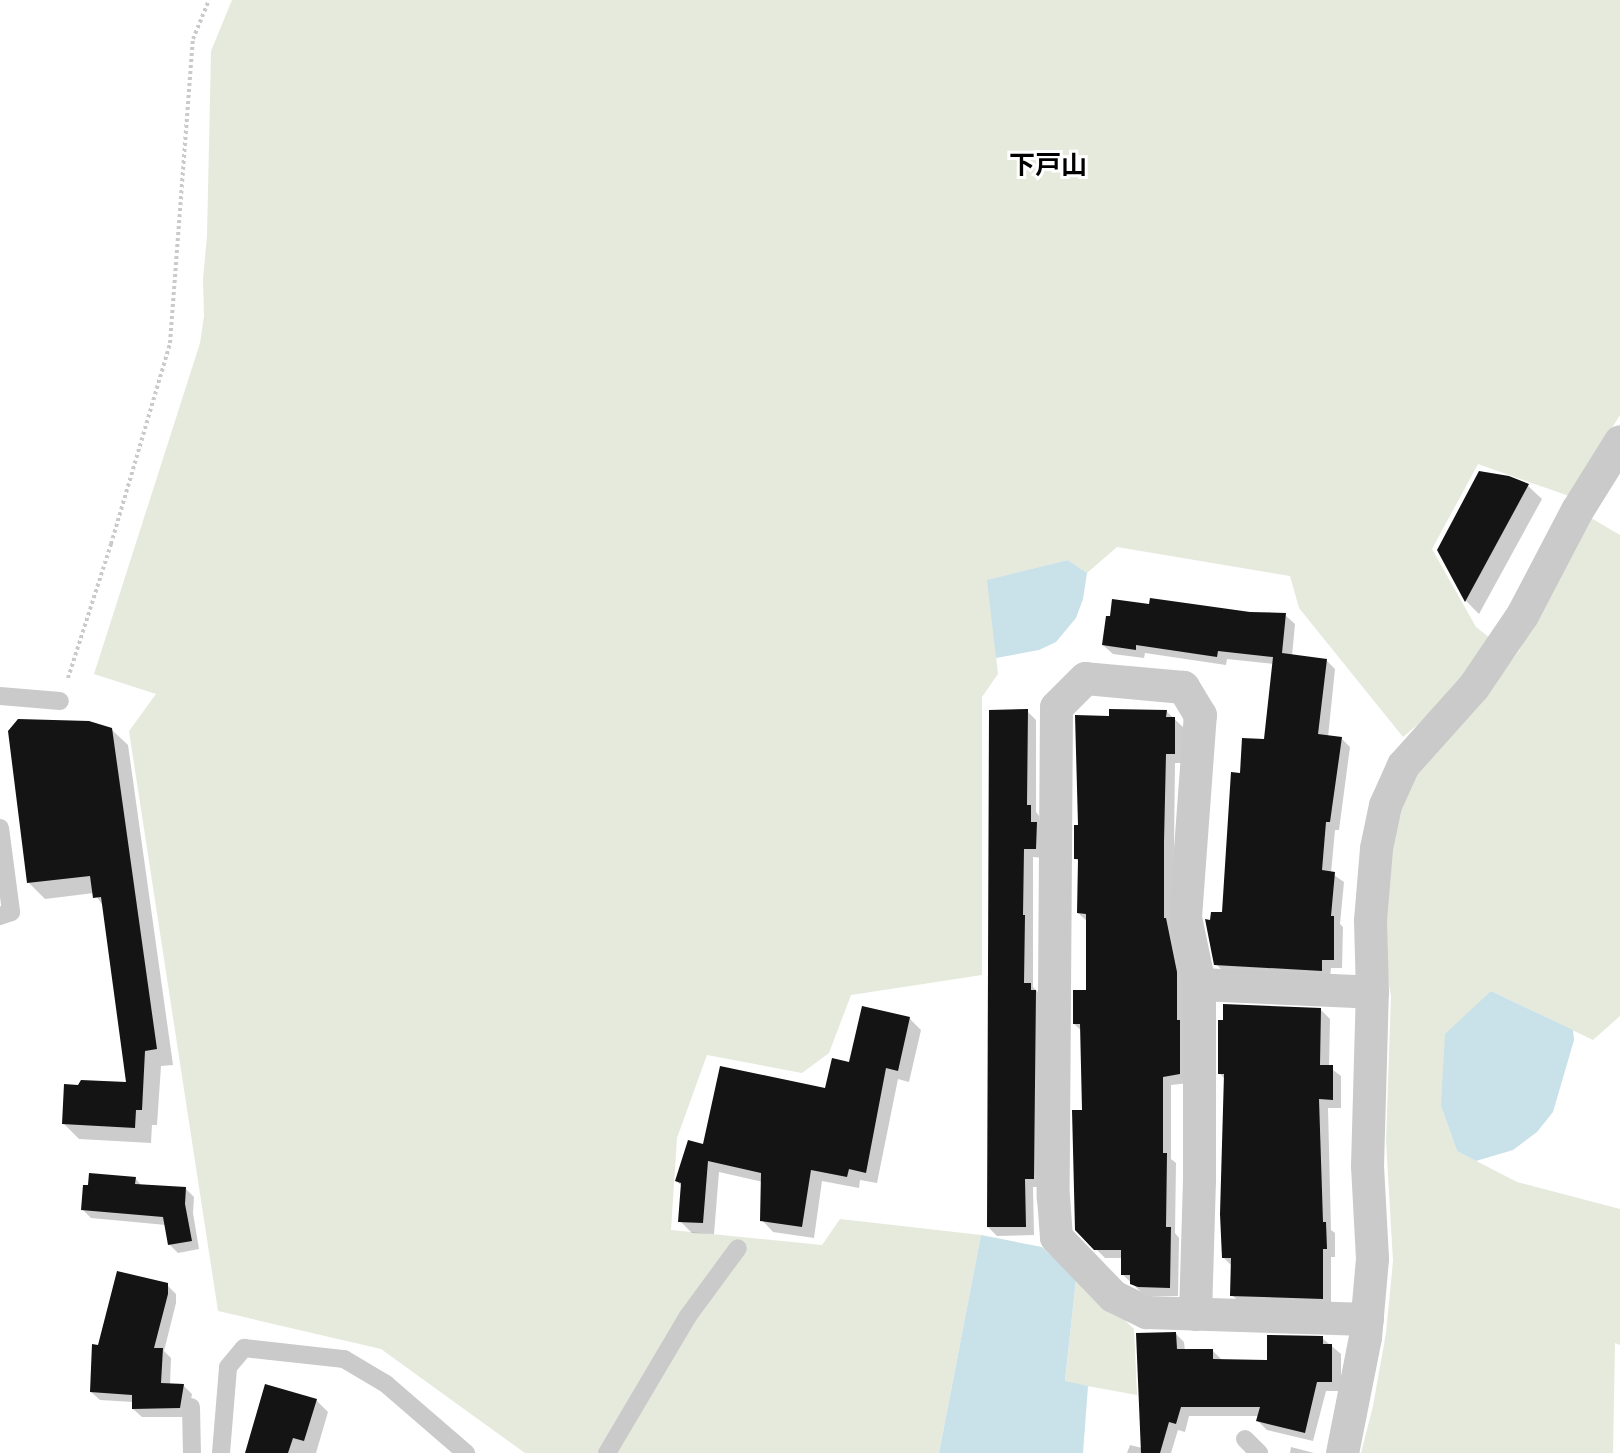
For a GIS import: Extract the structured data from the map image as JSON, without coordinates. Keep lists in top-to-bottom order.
{
  "districts": ["下戸山"]
}
